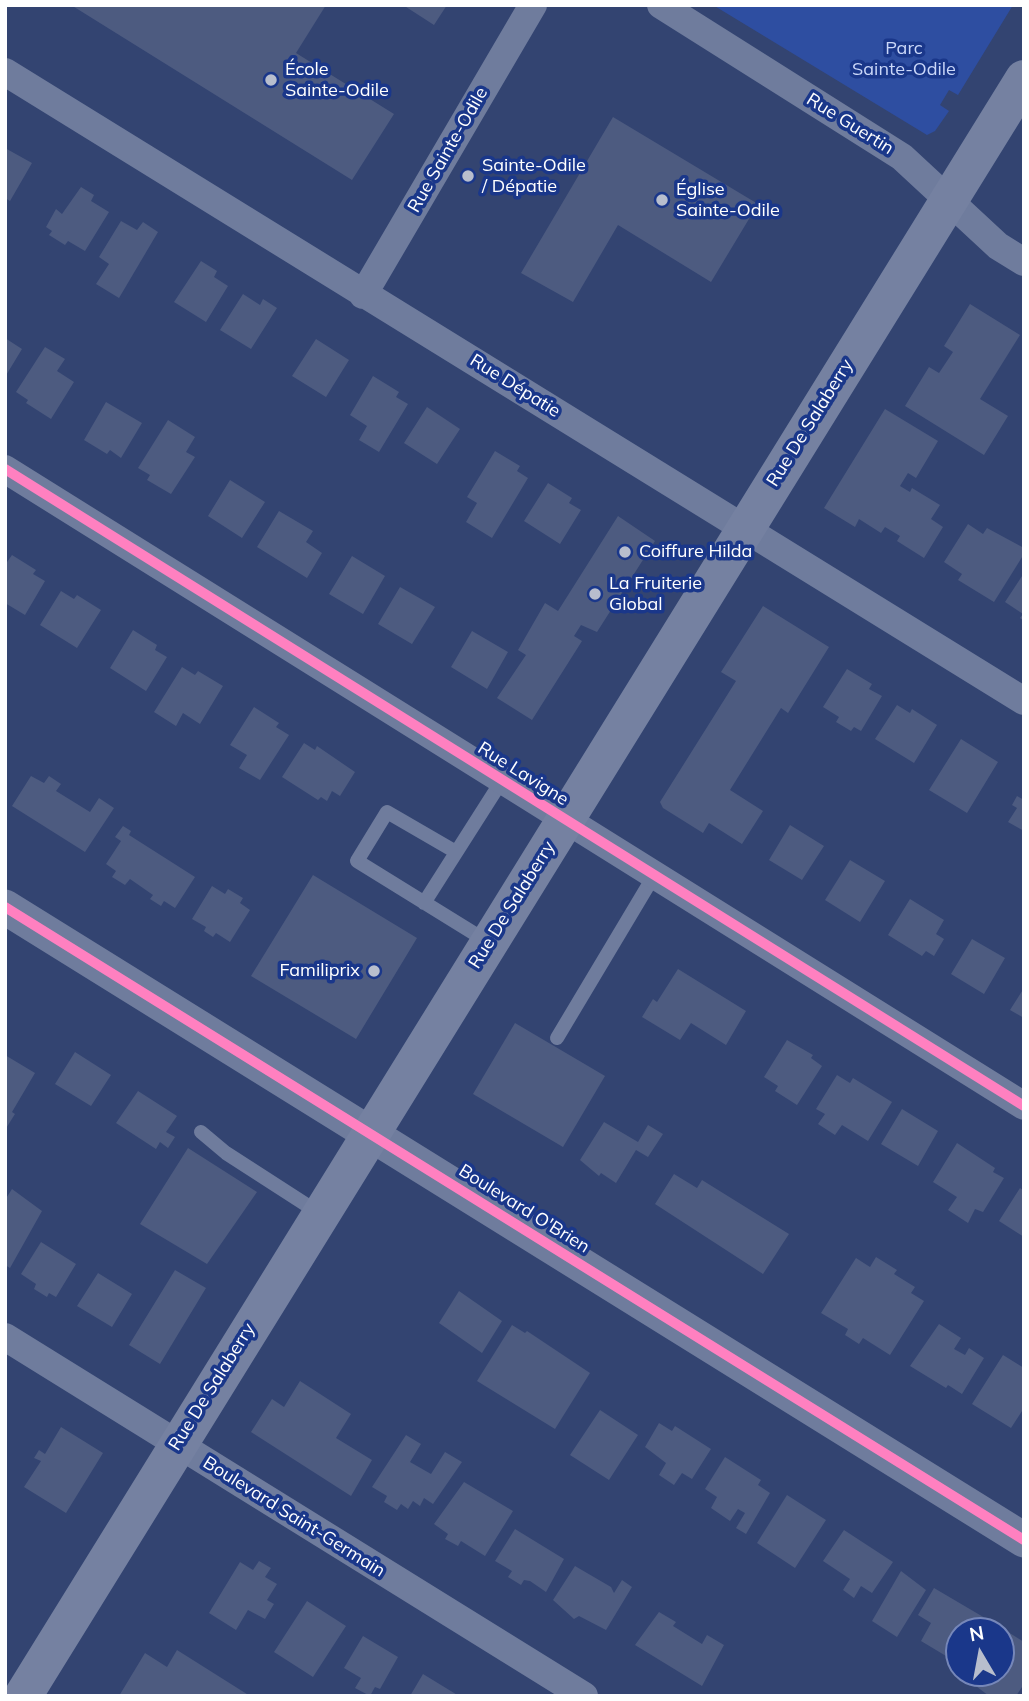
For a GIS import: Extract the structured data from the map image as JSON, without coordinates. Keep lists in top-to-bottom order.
{
  "streets": {
    "main road": ["Rue De Salaberry"],
    "street": [
      "Rue Guertin",
      "Rue Sainte-Odile",
      "Rue Dépatie",
      "Rue Lavigne",
      "Boulevard O'Brien",
      "Boulevard Saint-Germain"
    ]
  },
  "crossings": [
    ["Rue Guertin", "Rue De Salaberry"],
    ["Rue Sainte-Odile", "Rue Dépatie"],
    ["Rue Dépatie", "Rue De Salaberry"],
    ["Rue De Salaberry", "Rue Lavigne"],
    ["Rue De Salaberry", "Boulevard O'Brien"],
    ["Rue De Salaberry", "Boulevard Saint-Germain"]
  ],
  "parks": ["Parc Sainte-Odile"],
  "places": [
    "École Sainte-Odile",
    "Sainte-Odile / Dépatie",
    "Église Sainte-Odile",
    "Coiffure Hilda",
    "La Fruiterie Global",
    "Familiprix"
  ],
  "north": "top"
}
